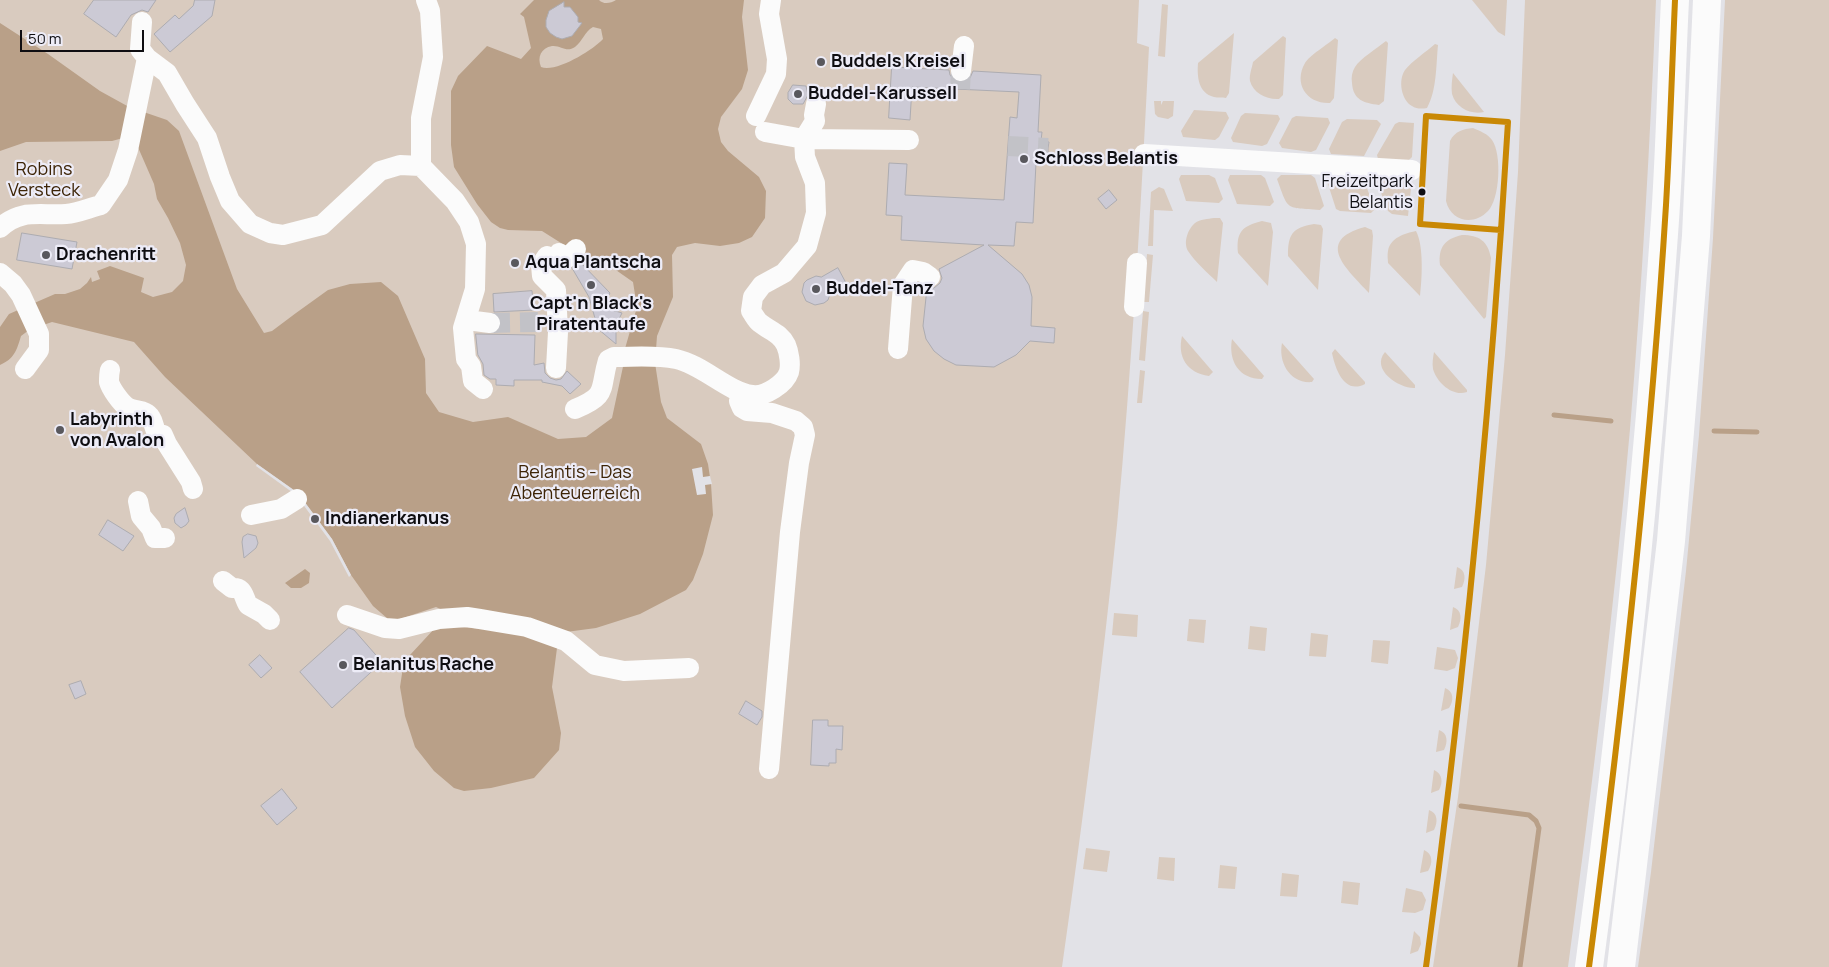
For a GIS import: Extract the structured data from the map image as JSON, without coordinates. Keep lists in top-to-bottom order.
{
  "parks": ["Robins Versteck", "Belantis - Das Abenteuerreich"],
  "places": [
    "Buddels Kreisel",
    "Buddel-Karussell",
    "Schloss Belantis",
    "Freizeitpark Belantis",
    "Drachenritt",
    "Aqua Plantscha",
    "Capt'n Black's Piratentaufe",
    "Buddel-Tanz",
    "Labyrinth von Avalon",
    "Indianerkanus",
    "Belanitus Rache"
  ],
  "scale_bar": "50 m"
}
